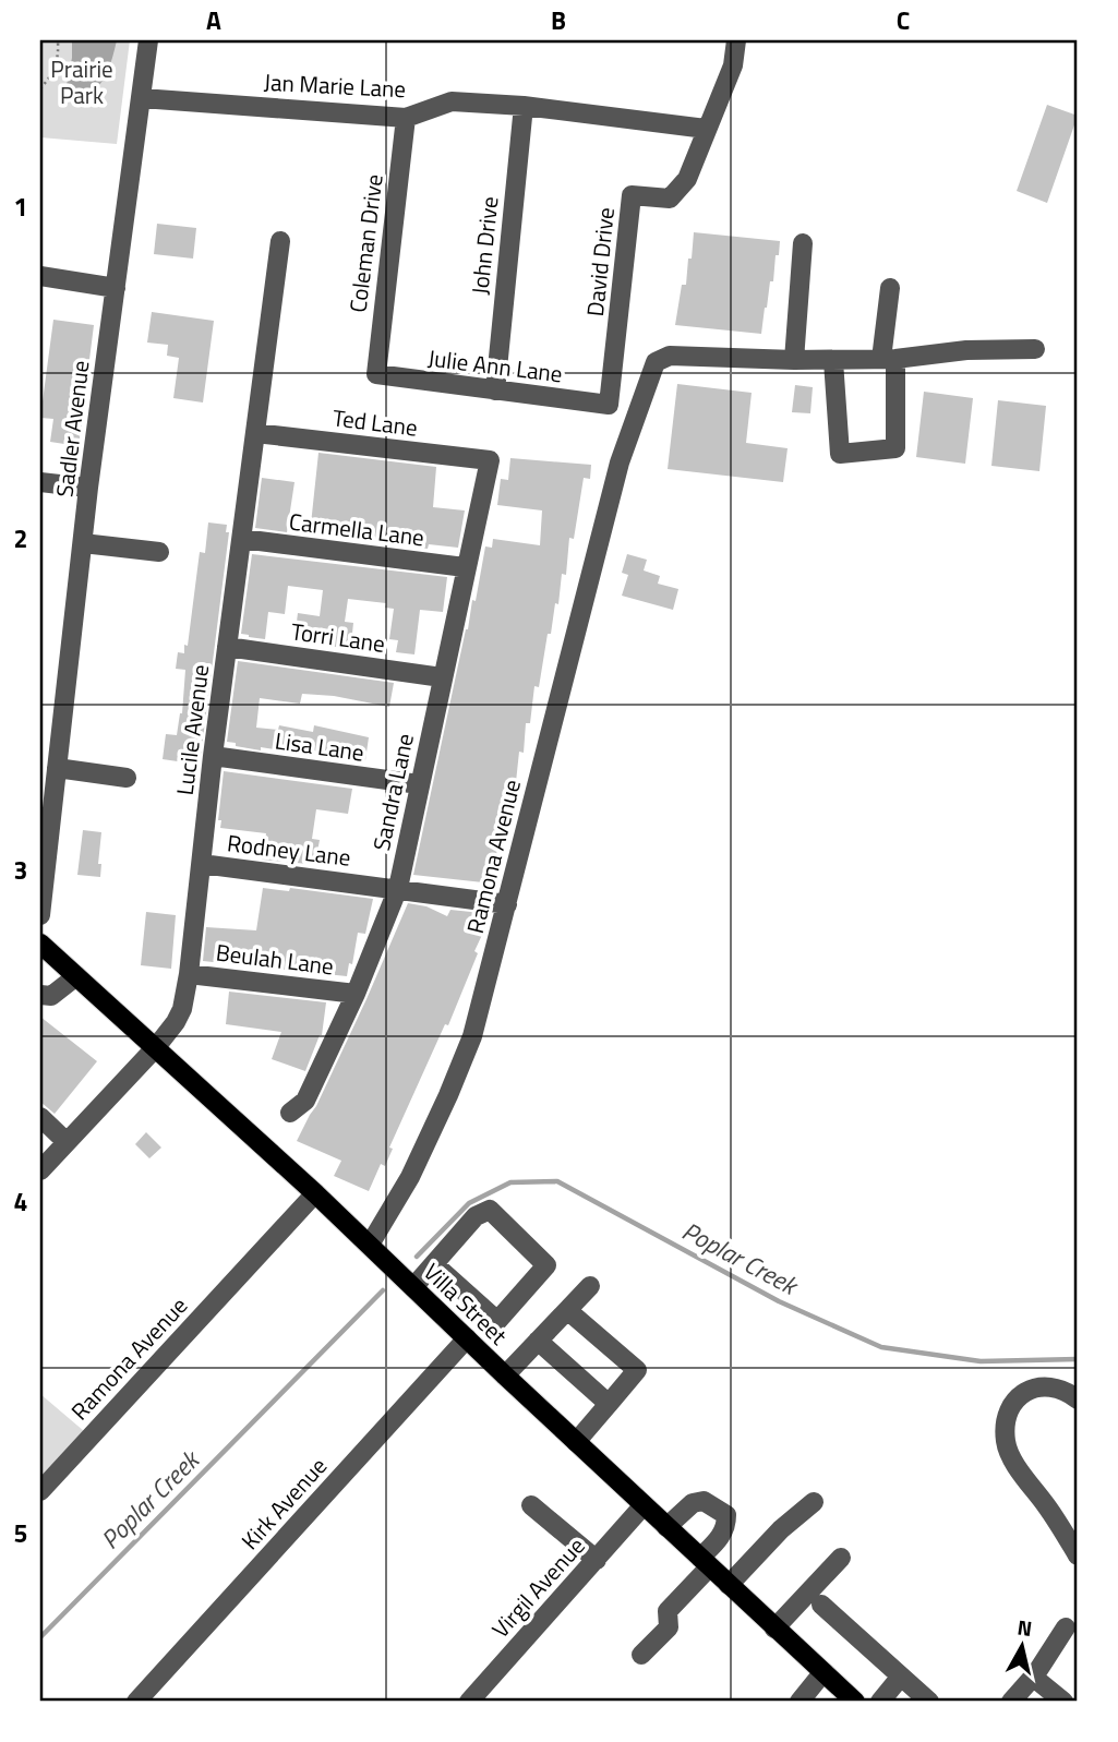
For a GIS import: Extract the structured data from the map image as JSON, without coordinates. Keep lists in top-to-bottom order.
{
  "streets": {
    "main road": ["Villa Street"],
    "street": [
      "Jan Marie Lane",
      "Coleman Drive",
      "John Drive",
      "David Drive",
      "Julie Ann Lane",
      "Ted Lane",
      "Sadler Avenue",
      "Carmella Lane",
      "Torri Lane",
      "Lucile Avenue",
      "Lisa Lane",
      "Sandra Lane",
      "Rodney Lane",
      "Ramona Avenue",
      "Beulah Lane",
      "Kirk Avenue",
      "Virgil Avenue"
    ]
  },
  "crossings": [
    ["Jan Marie Lane", "Coleman Drive"],
    ["Jan Marie Lane", "John Drive"],
    ["Jan Marie Lane", "David Drive"],
    ["Jan Marie Lane", "Sadler Avenue"],
    ["Coleman Drive", "Julie Ann Lane"],
    ["John Drive", "Julie Ann Lane"],
    ["David Drive", "Julie Ann Lane"],
    ["Ted Lane", "Lucile Avenue"],
    ["Ted Lane", "Sandra Lane"],
    ["Carmella Lane", "Lucile Avenue"],
    ["Carmella Lane", "Sandra Lane"],
    ["Torri Lane", "Lucile Avenue"],
    ["Torri Lane", "Sandra Lane"],
    ["Lucile Avenue", "Lisa Lane"],
    ["Lucile Avenue", "Rodney Lane"],
    ["Lucile Avenue", "Beulah Lane"],
    ["Lucile Avenue", "Villa Street"],
    ["Lisa Lane", "Sandra Lane"],
    ["Sandra Lane", "Rodney Lane"],
    ["Sandra Lane", "Beulah Lane"],
    ["Rodney Lane", "Ramona Avenue"],
    ["Ramona Avenue", "Villa Street"],
    ["Villa Street", "Kirk Avenue"],
    ["Villa Street", "Virgil Avenue"]
  ],
  "water": ["Poplar Creek"],
  "parks": ["Prairie Park"],
  "north": "top",
  "grid": {
    "columns": ["A", "B", "C"],
    "rows": [
      "1",
      "2",
      "3",
      "4",
      "5"
    ]
  }
}
